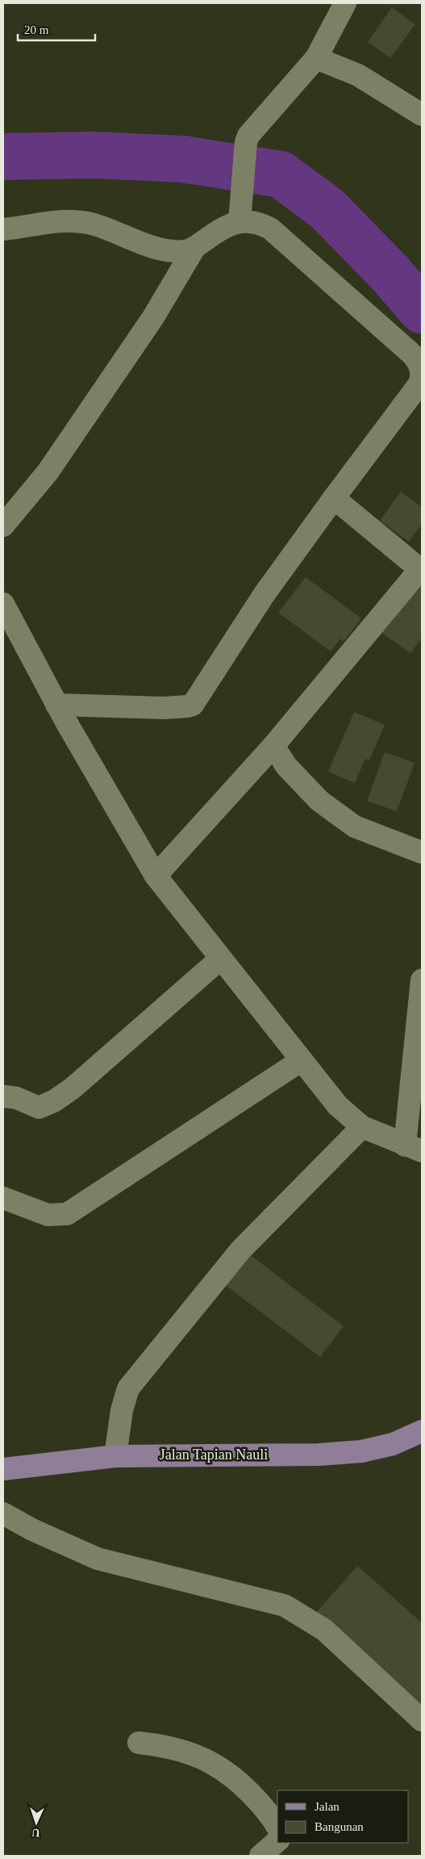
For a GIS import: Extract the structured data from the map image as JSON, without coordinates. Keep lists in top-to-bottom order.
{
  "streets": {
    "main road": ["Jalan Tapian Nauli"]
  },
  "legend": ["Jalan", "Bangunan"],
  "scale_bar": "20 m",
  "north": "bottom"
}
